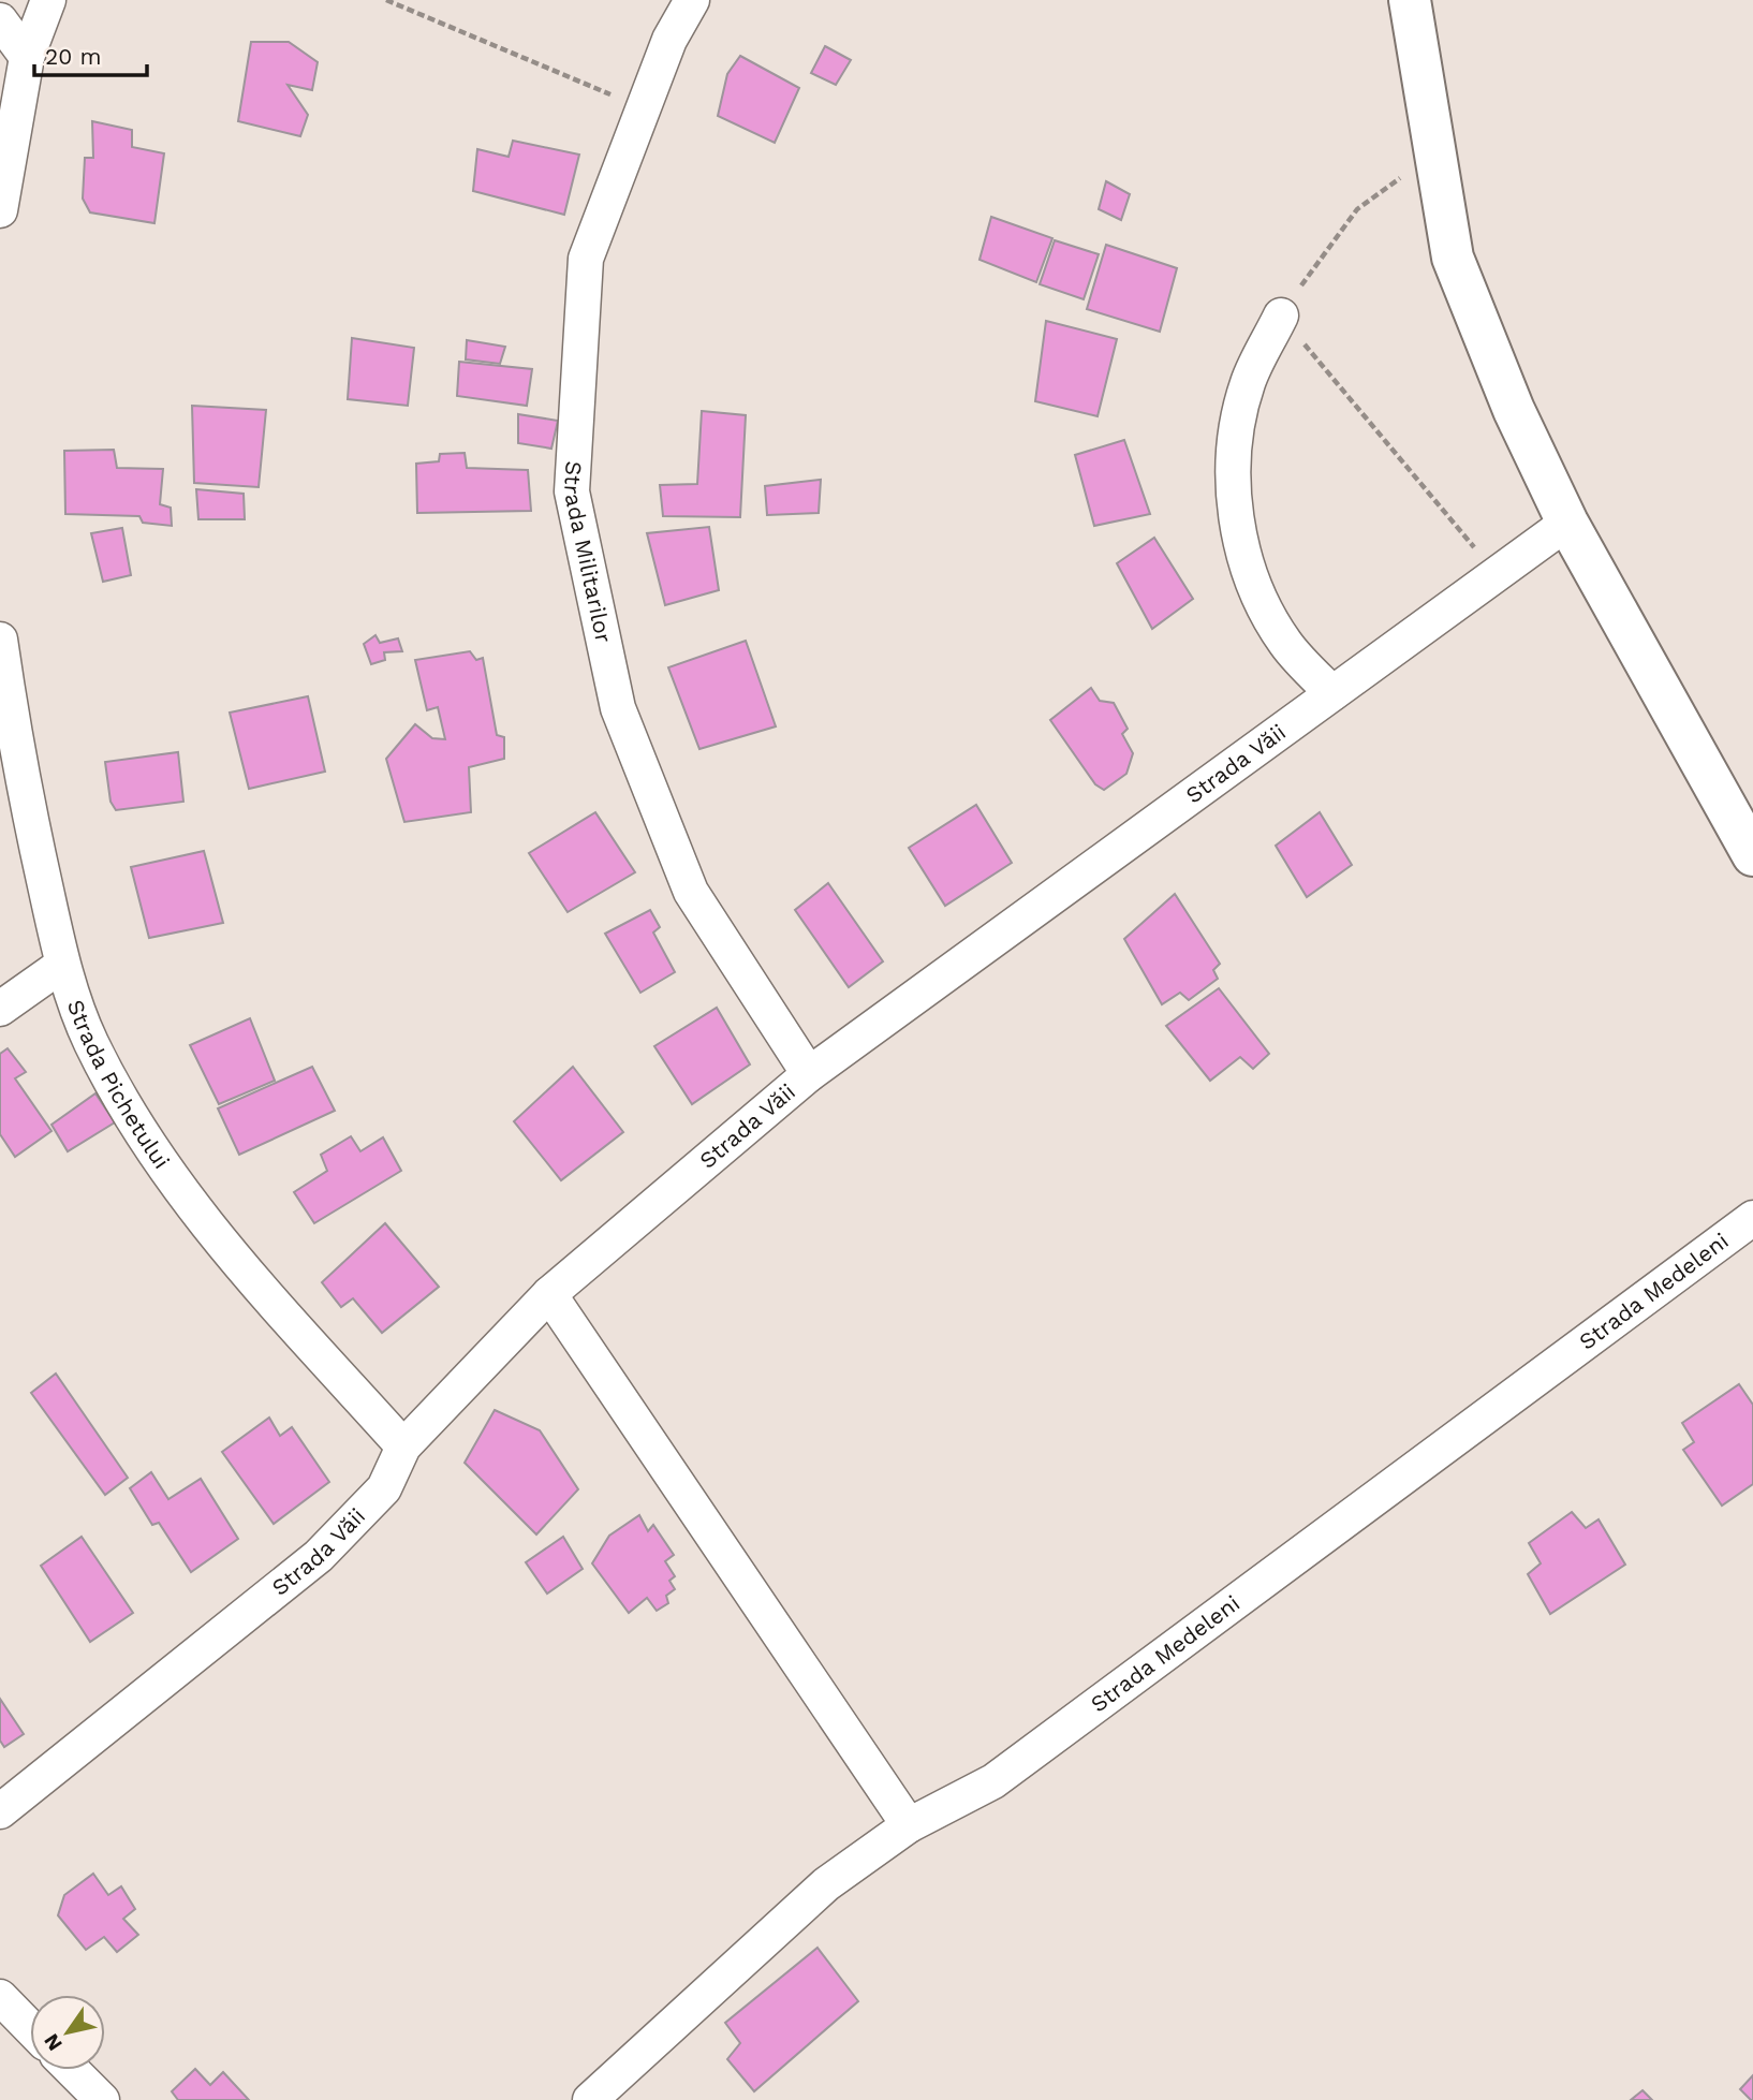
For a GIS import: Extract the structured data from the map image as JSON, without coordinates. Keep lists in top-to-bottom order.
{
  "streets": {
    "street": [
      "Strada Militarilor",
      "Strada Văii",
      "Strada Pichetului",
      "Strada Medeleni"
    ]
  },
  "crossings": [
    ["Strada Militarilor", "Strada Văii"],
    ["Strada Văii", "Strada Pichetului"]
  ],
  "scale_bar": "20 m",
  "north": "bottom left"
}
